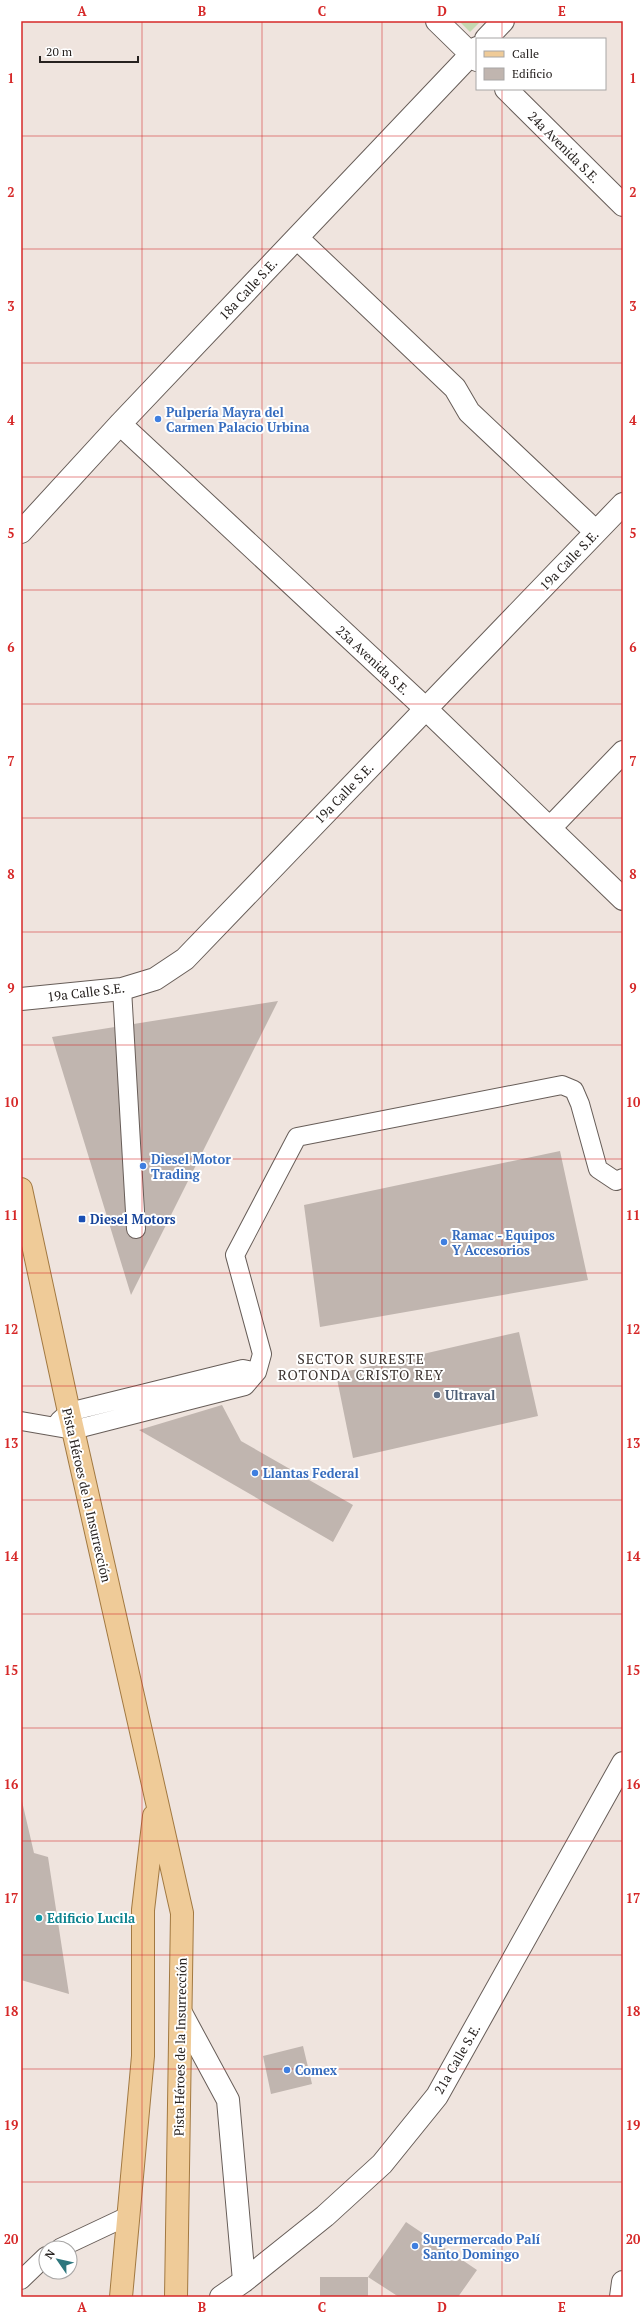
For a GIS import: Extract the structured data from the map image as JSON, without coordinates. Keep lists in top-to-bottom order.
{
  "streets": {
    "main road": ["Pista Héroes de la Insurrección"],
    "street": [
      "24a Avenida S.E.",
      "18a Calle S.E.",
      "19a Calle S.E.",
      "23a Avenida S.E.",
      "21a Calle S.E."
    ]
  },
  "crossings": [
    ["18a Calle S.E.", "23a Avenida S.E."],
    ["19a Calle S.E.", "23a Avenida S.E."]
  ],
  "districts": ["SECTOR SURESTE ROTONDA CRISTO REY"],
  "places": {
    "other": [
      "Pulpería Mayra del Carmen Palacio Urbina",
      "Diesel Motor Trading",
      "Ramac - Equipos Y Accesorios",
      "Ultraval",
      "Llantas Federal",
      "Edificio Lucila",
      "Comex",
      "Supermercado Palí Santo Domingo"
    ],
    "transit": ["Diesel Motors"]
  },
  "legend": ["Calle", "Edificio"],
  "scale_bar": "20 m",
  "north": "top left",
  "grid": {
    "columns": [
      "A",
      "B",
      "C",
      "D",
      "E"
    ],
    "rows": [
      "1",
      "2",
      "3",
      "4",
      "5",
      "6",
      "7",
      "8",
      "9",
      "10",
      "11",
      "12",
      "13",
      "14",
      "15",
      "16",
      "17",
      "18",
      "19",
      "20"
    ]
  }
}
